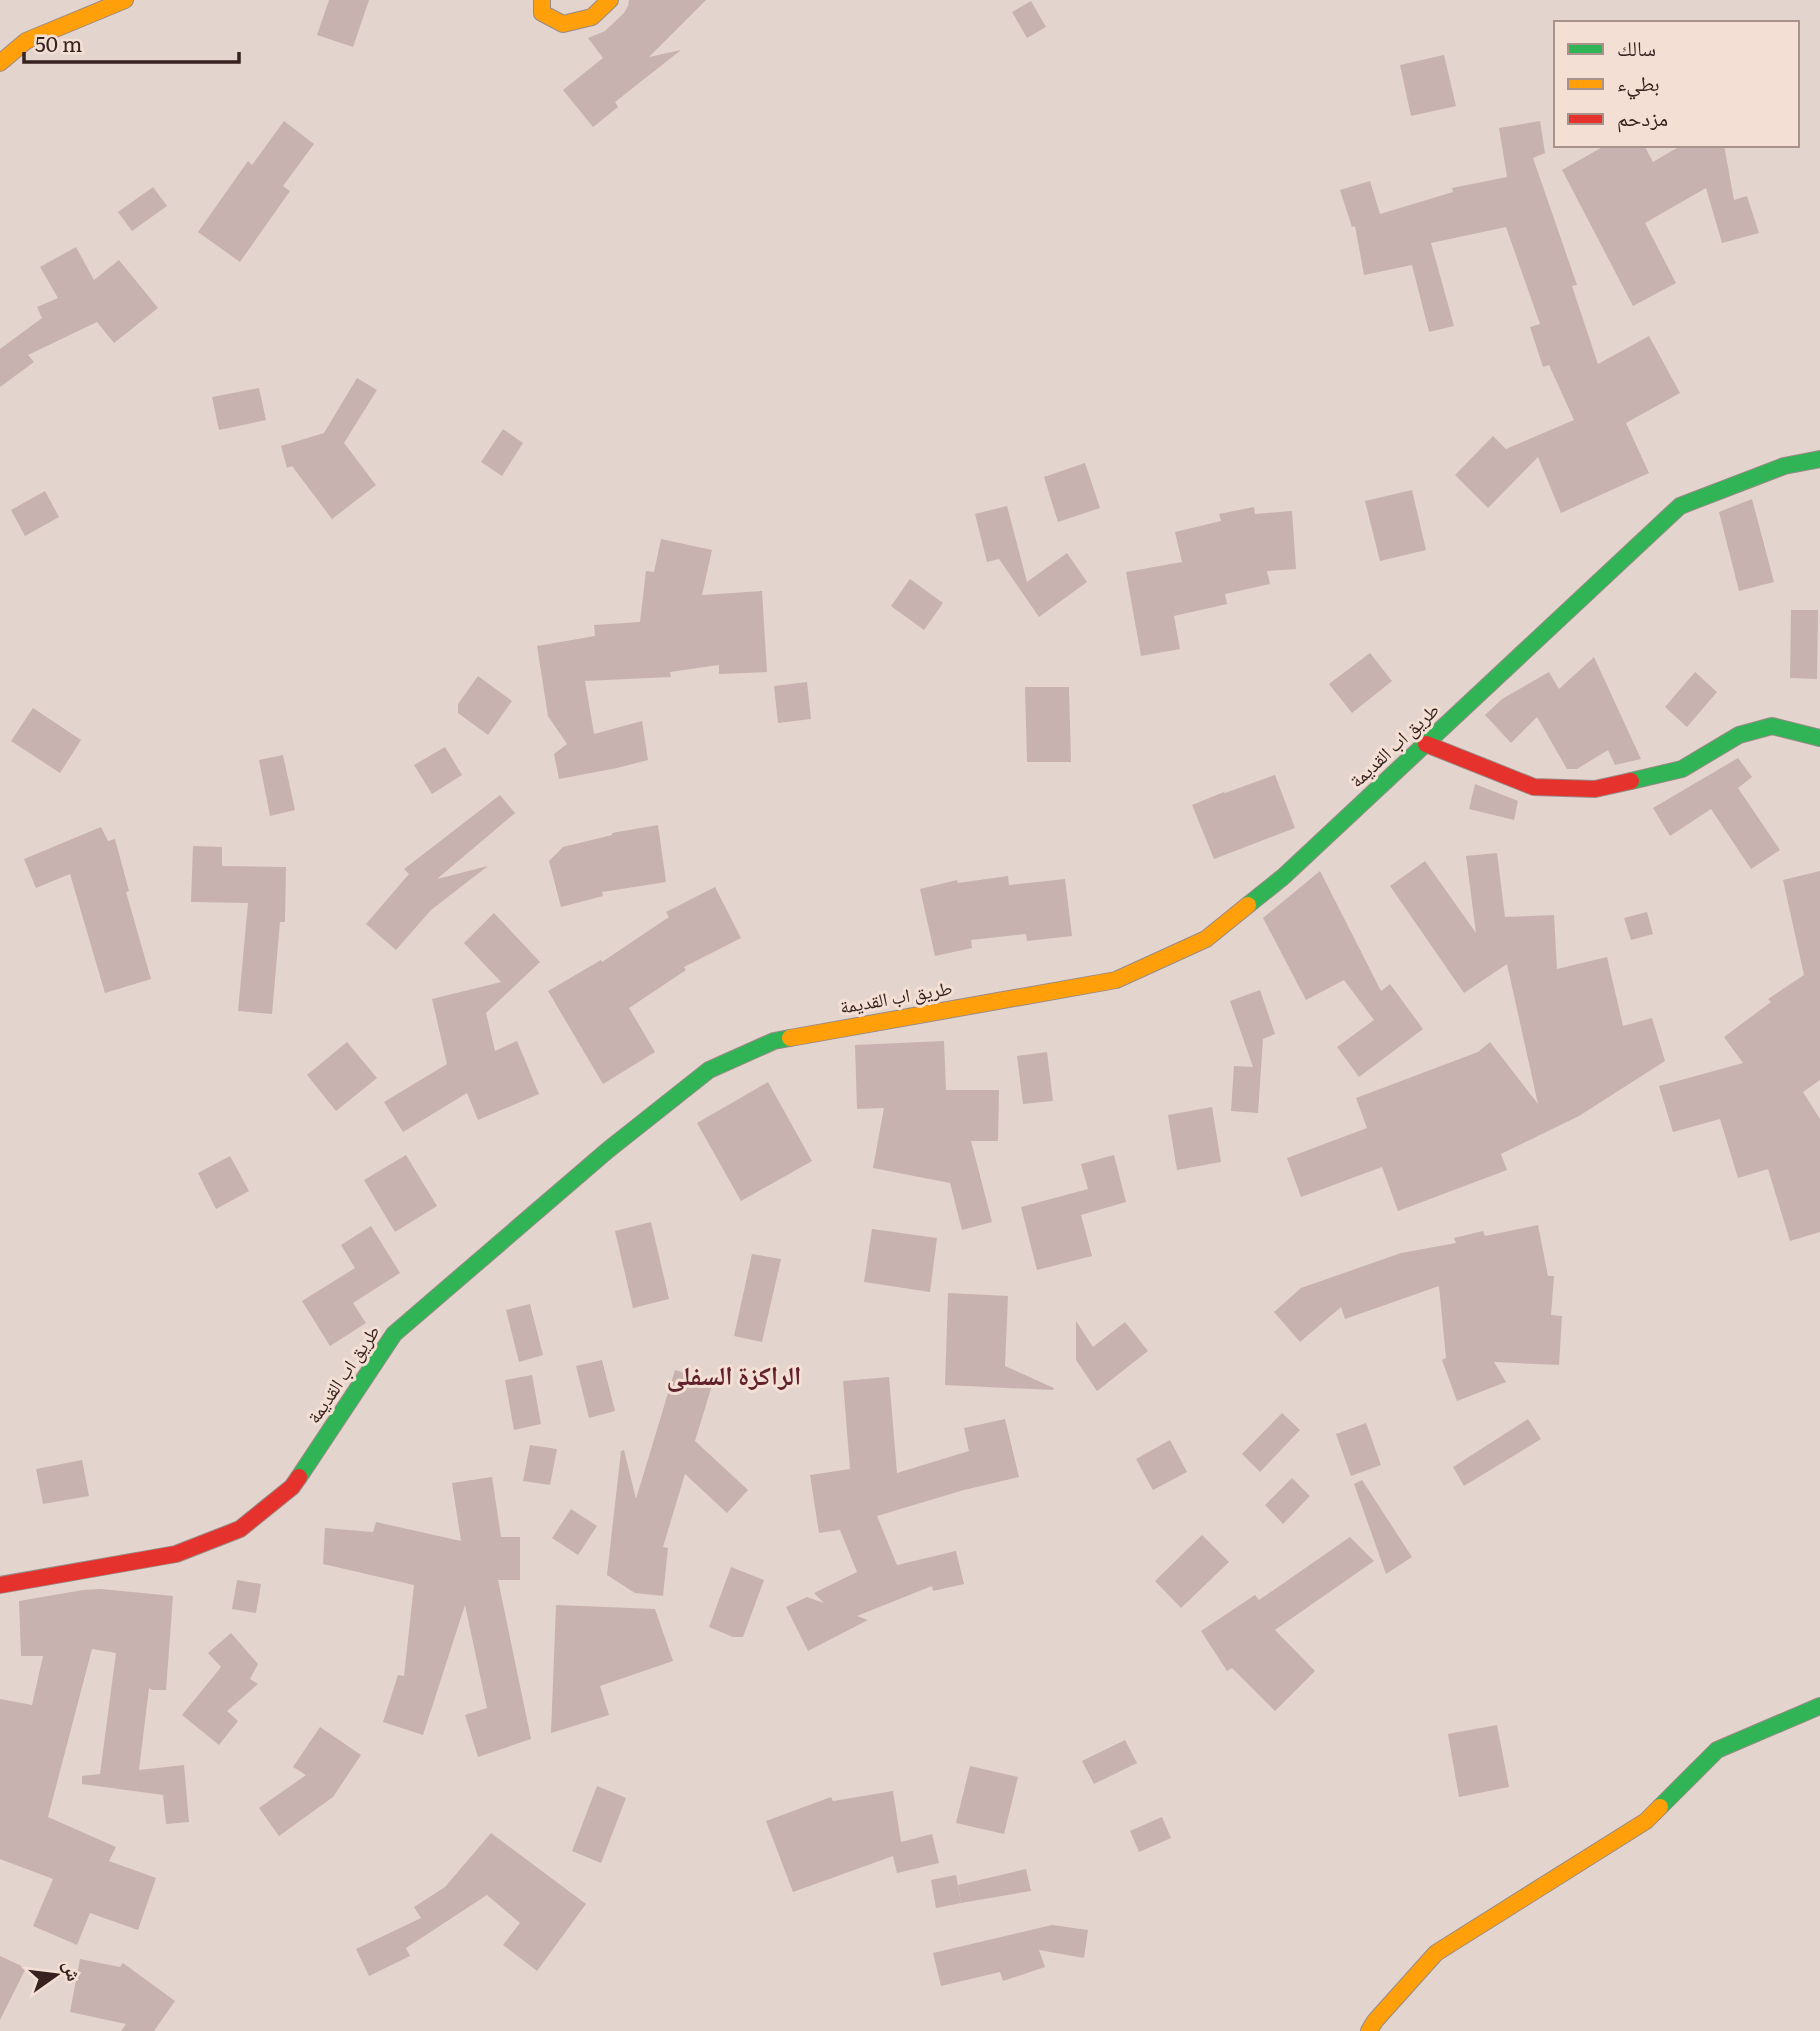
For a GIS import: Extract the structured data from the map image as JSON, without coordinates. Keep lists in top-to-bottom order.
{
  "streets": {
    "street": ["طريق اب القديمة"]
  },
  "districts": ["الراكزة السفلى"],
  "legend": ["سالك", "بطيء", "مزدحم"],
  "scale_bar": "50 m",
  "north": "right"
}
